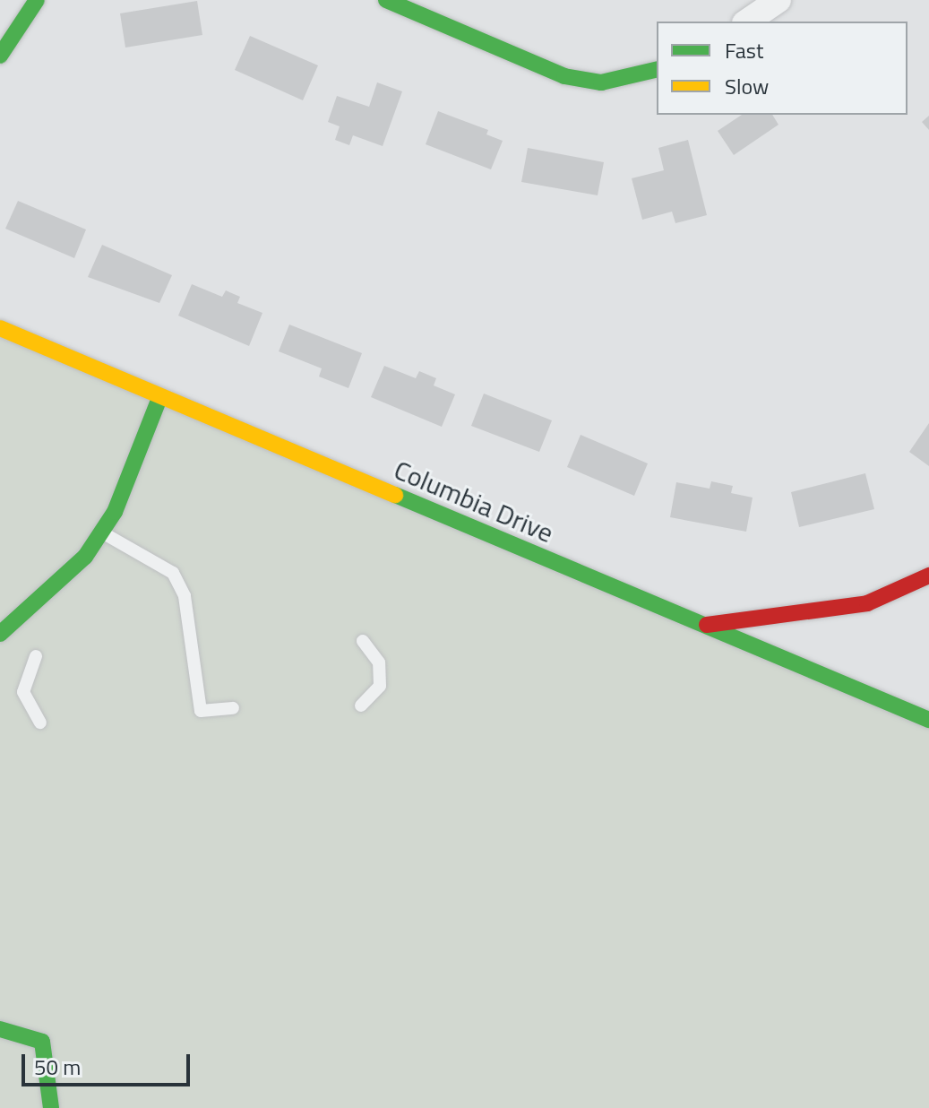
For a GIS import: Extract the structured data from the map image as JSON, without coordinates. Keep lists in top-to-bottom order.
{
  "streets": {
    "main road": ["Columbia Drive"]
  },
  "legend": ["Fast", "Slow"],
  "scale_bar": "50 m"
}
